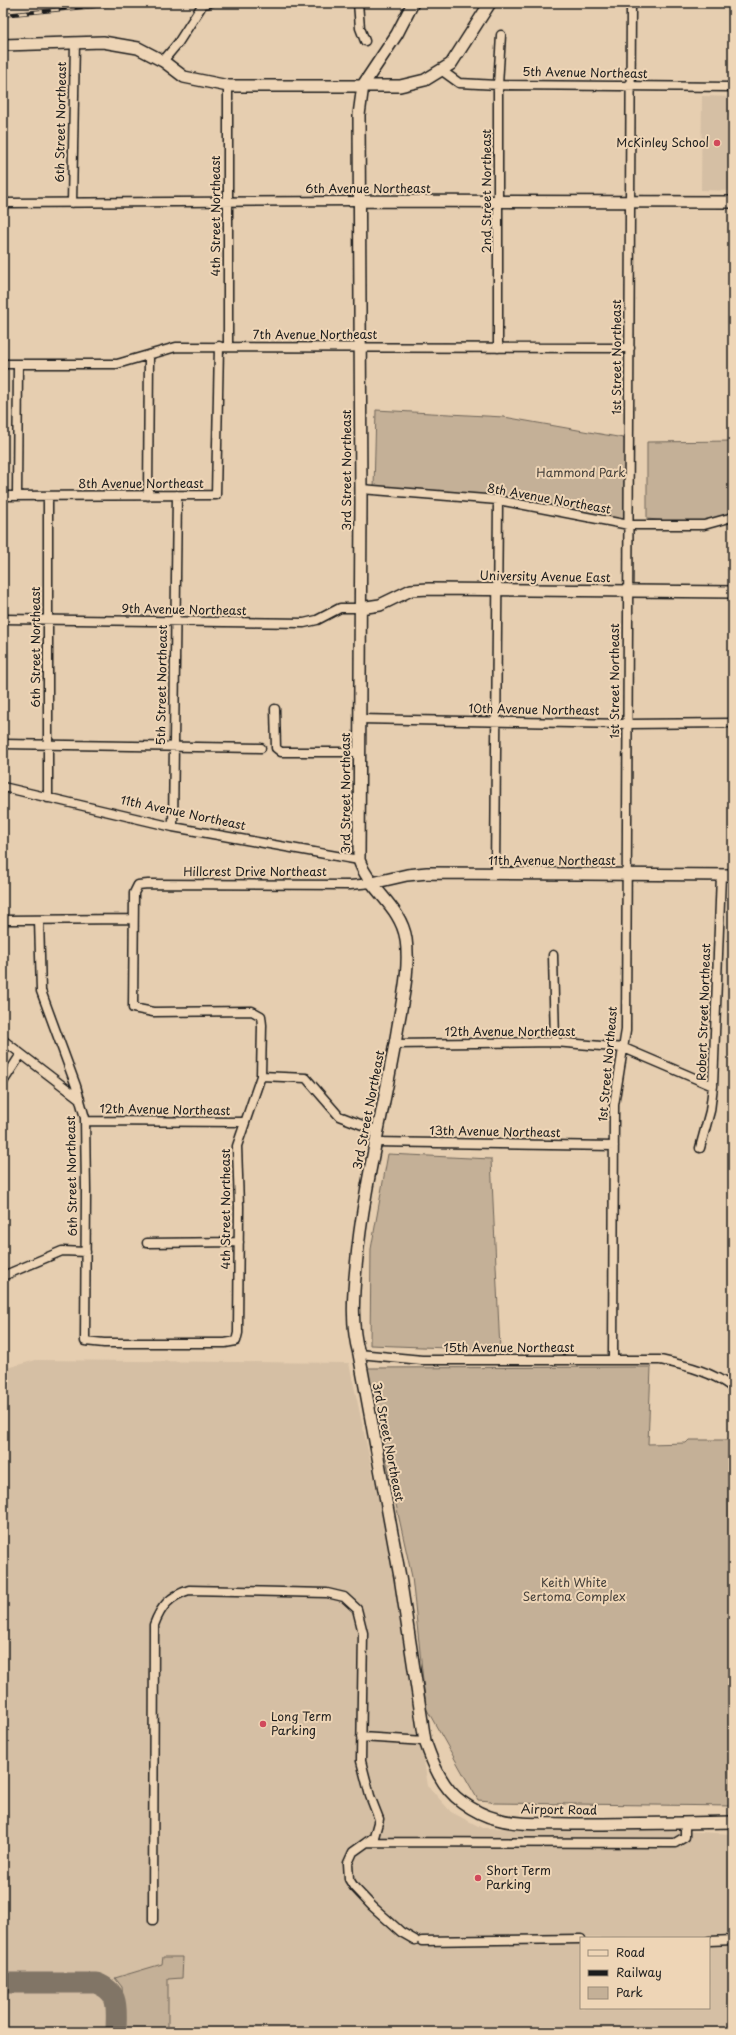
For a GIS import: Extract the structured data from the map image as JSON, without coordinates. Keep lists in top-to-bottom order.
{
  "streets": {
    "street": [
      "5th Avenue Northeast",
      "6th Street Northeast",
      "6th Avenue Northeast",
      "2nd Street Northeast",
      "4th Street Northeast",
      "7th Avenue Northeast",
      "1st Street Northeast",
      "3rd Street Northeast",
      "8th Avenue Northeast",
      "University Avenue East",
      "9th Avenue Northeast",
      "5th Street Northeast",
      "10th Avenue Northeast",
      "11th Avenue Northeast",
      "Hillcrest Drive Northeast",
      "Robert Street Northeast",
      "12th Avenue Northeast",
      "13th Avenue Northeast",
      "15th Avenue Northeast",
      "Airport Road"
    ]
  },
  "crossings": [
    ["5th Avenue Northeast", "2nd Street Northeast"],
    ["5th Avenue Northeast", "1st Street Northeast"],
    ["6th Street Northeast", "6th Avenue Northeast"],
    ["6th Street Northeast", "4th Street Northeast"],
    ["6th Street Northeast", "8th Avenue Northeast"],
    ["6th Street Northeast", "9th Avenue Northeast"],
    ["6th Street Northeast", "11th Avenue Northeast"],
    ["6th Street Northeast", "12th Avenue Northeast"],
    ["6th Avenue Northeast", "2nd Street Northeast"],
    ["6th Avenue Northeast", "4th Street Northeast"],
    ["6th Avenue Northeast", "1st Street Northeast"],
    ["6th Avenue Northeast", "3rd Street Northeast"],
    ["2nd Street Northeast", "7th Avenue Northeast"],
    ["4th Street Northeast", "7th Avenue Northeast"],
    ["4th Street Northeast", "Hillcrest Drive Northeast"],
    ["4th Street Northeast", "12th Avenue Northeast"],
    ["4th Street Northeast", "13th Avenue Northeast"],
    ["7th Avenue Northeast", "1st Street Northeast"],
    ["7th Avenue Northeast", "3rd Street Northeast"],
    ["7th Avenue Northeast", "8th Avenue Northeast"],
    ["1st Street Northeast", "8th Avenue Northeast"],
    ["1st Street Northeast", "University Avenue East"],
    ["1st Street Northeast", "10th Avenue Northeast"],
    ["1st Street Northeast", "11th Avenue Northeast"],
    ["1st Street Northeast", "12th Avenue Northeast"],
    ["1st Street Northeast", "13th Avenue Northeast"],
    ["1st Street Northeast", "15th Avenue Northeast"],
    ["3rd Street Northeast", "8th Avenue Northeast"],
    ["3rd Street Northeast", "University Avenue East"],
    ["3rd Street Northeast", "9th Avenue Northeast"],
    ["3rd Street Northeast", "10th Avenue Northeast"],
    ["3rd Street Northeast", "11th Avenue Northeast"],
    ["3rd Street Northeast", "Hillcrest Drive Northeast"],
    ["3rd Street Northeast", "12th Avenue Northeast"],
    ["3rd Street Northeast", "13th Avenue Northeast"],
    ["3rd Street Northeast", "15th Avenue Northeast"],
    ["3rd Street Northeast", "Airport Road"],
    ["8th Avenue Northeast", "5th Street Northeast"],
    ["University Avenue East", "9th Avenue Northeast"],
    ["9th Avenue Northeast", "5th Street Northeast"],
    ["5th Street Northeast", "11th Avenue Northeast"],
    ["11th Avenue Northeast", "Hillcrest Drive Northeast"],
    ["11th Avenue Northeast", "Robert Street Northeast"],
    ["Robert Street Northeast", "12th Avenue Northeast"]
  ],
  "parks": ["Hammond Park", "Keith White Sertoma Complex"],
  "places": ["McKinley School", "Long Term Parking", "Short Term Parking"],
  "legend": ["Road", "Railway", "Park"]
}
